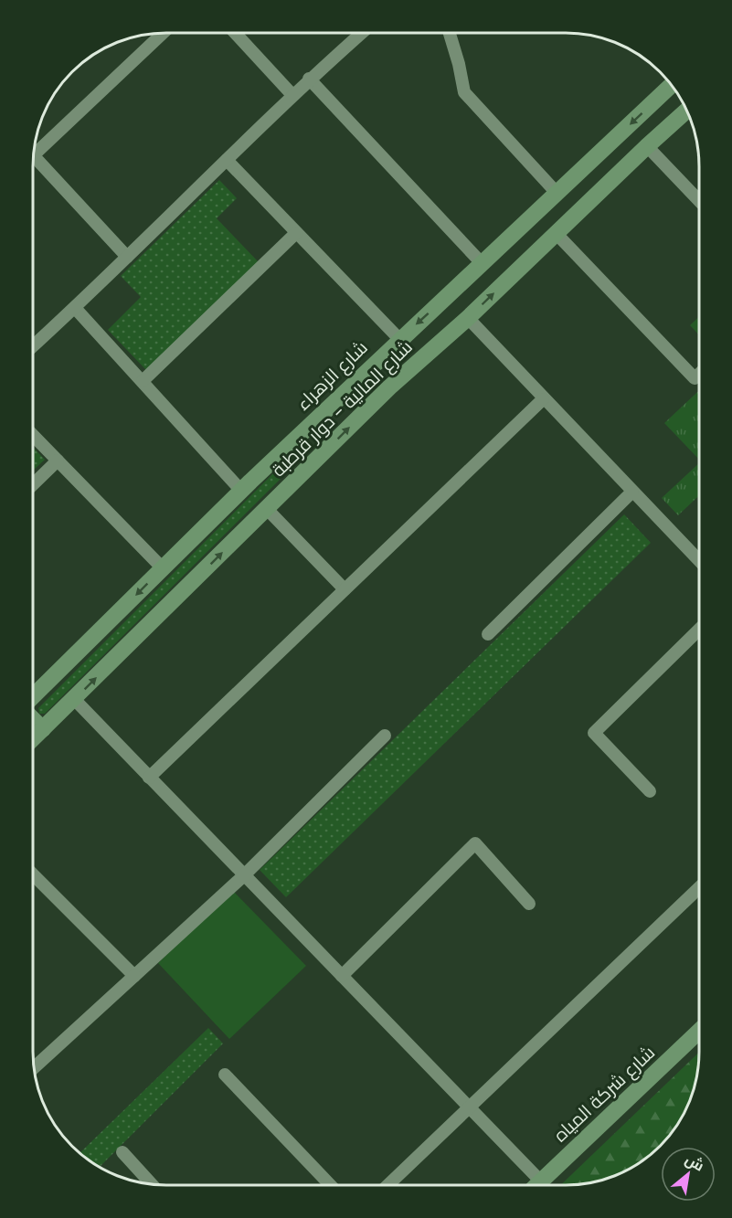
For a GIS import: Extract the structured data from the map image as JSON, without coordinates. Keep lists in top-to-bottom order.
{
  "streets": {
    "main road": ["شارع الزهراء", "شارع المالية - دوار قرطبة", "شارع شركة المياه"]
  },
  "one_way": ["شارع الزهراء", "شارع المالية - دوار قرطبة"],
  "north": "top right"
}
